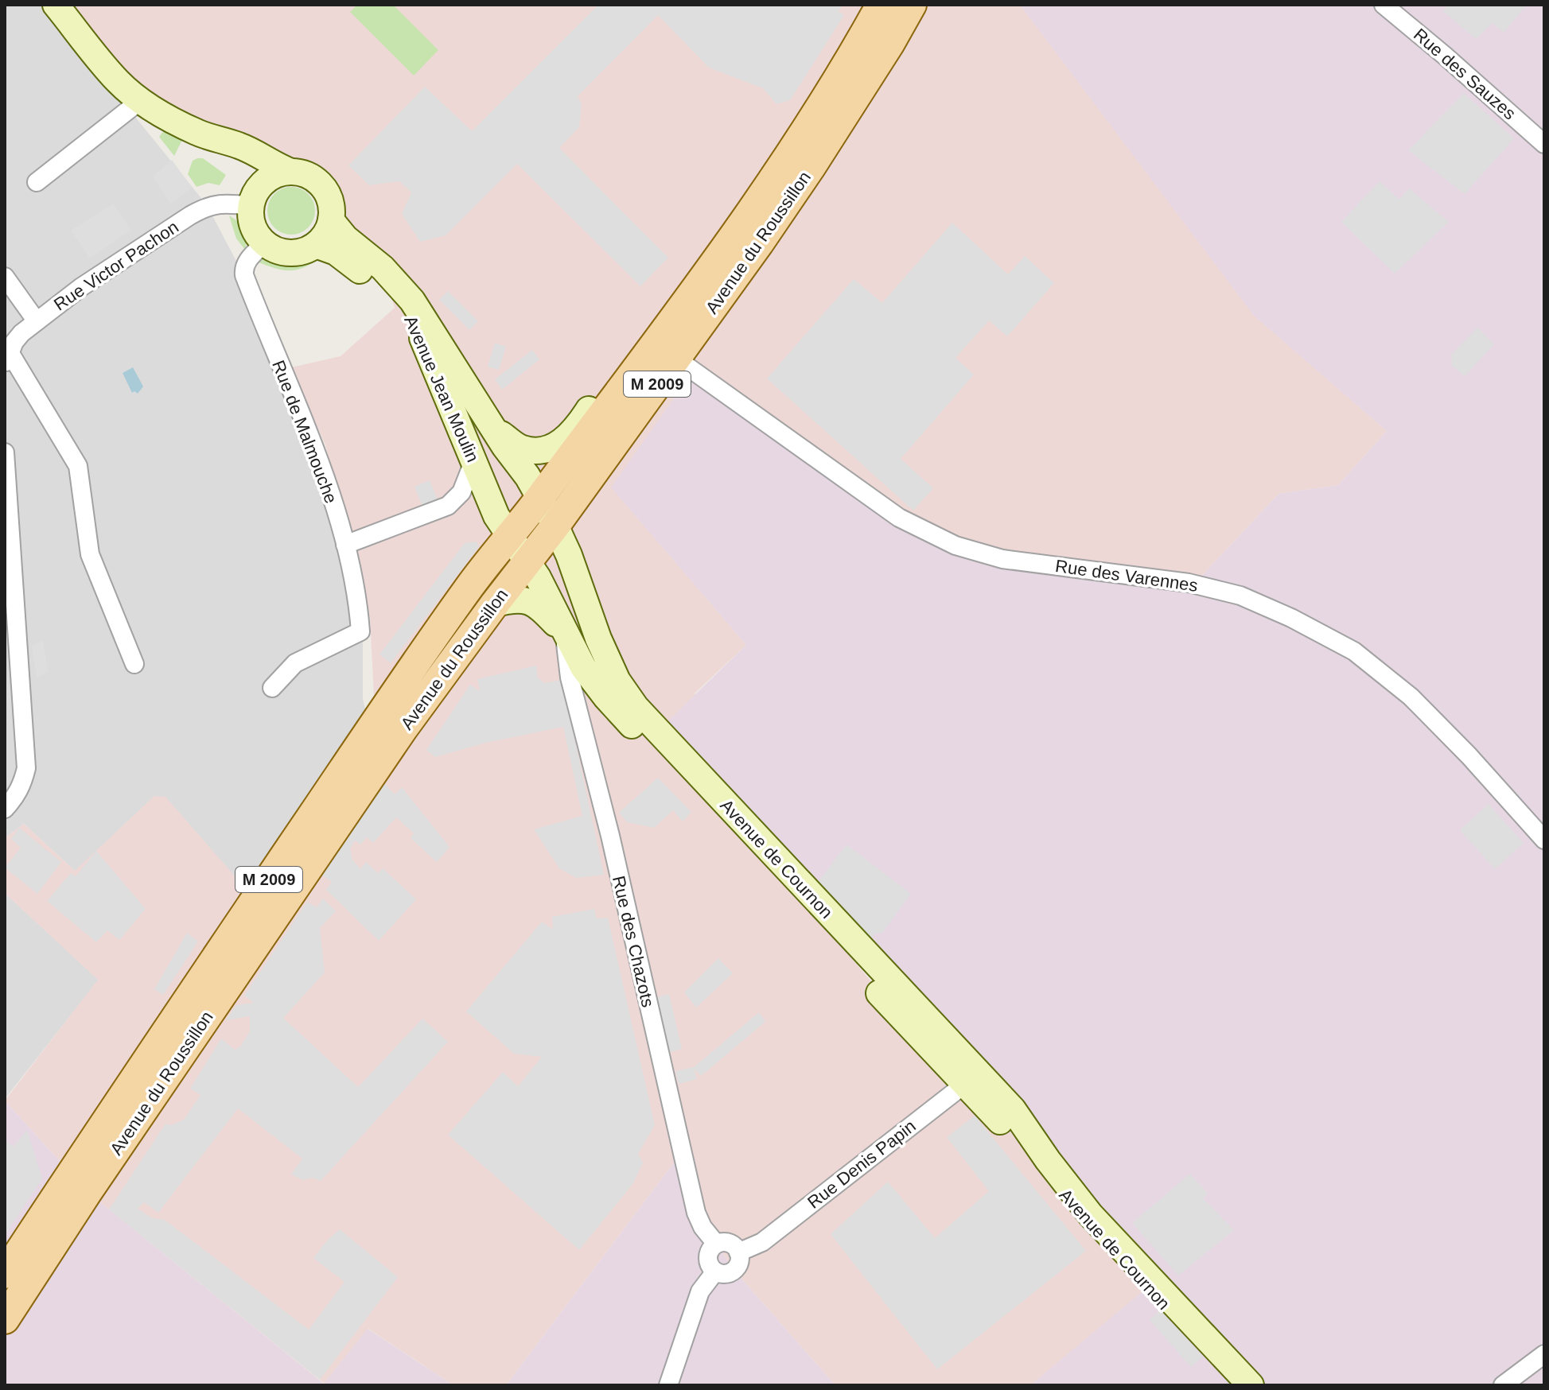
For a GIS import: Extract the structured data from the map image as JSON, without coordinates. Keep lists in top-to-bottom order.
{
  "streets": {
    "main road": [
      "Avenue du Roussillon",
      "M 2009",
      "Avenue Jean Moulin",
      "Avenue de Cournon"
    ],
    "street": [
      "Rue des Sauzes",
      "Rue Victor Pachon",
      "Rue de Malmouche",
      "Rue des Varennes",
      "Rue des Chazots",
      "Rue Denis Papin"
    ]
  },
  "crossings": [
    ["Avenue du Roussillon", "Avenue Jean Moulin"],
    ["Avenue du Roussillon", "Rue des Varennes"],
    ["Avenue du Roussillon", "Avenue de Cournon"],
    ["Rue Victor Pachon", "Avenue Jean Moulin"],
    ["Rue Victor Pachon", "Rue de Malmouche"],
    ["Avenue Jean Moulin", "Rue de Malmouche"],
    ["Avenue Jean Moulin", "Avenue de Cournon"],
    ["Avenue de Cournon", "Rue des Chazots"],
    ["Avenue de Cournon", "Rue Denis Papin"],
    ["Rue des Chazots", "Rue Denis Papin"]
  ]
}
